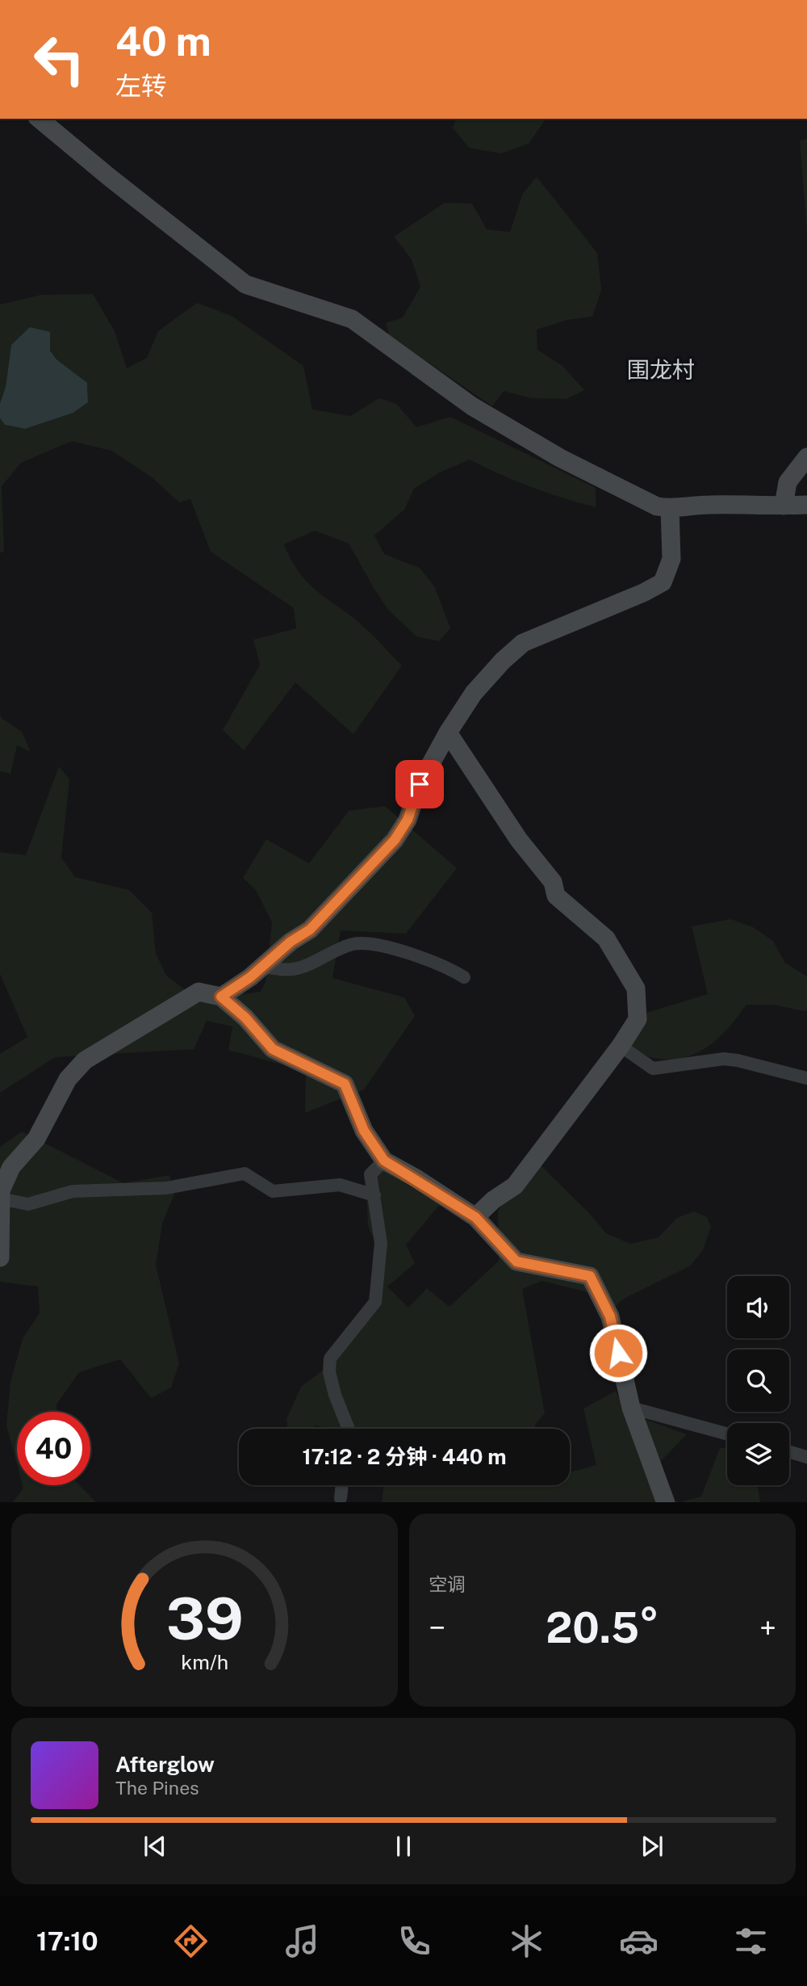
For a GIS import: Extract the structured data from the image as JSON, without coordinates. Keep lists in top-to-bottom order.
{
  "districts": ["围龙村"],
  "page": {
    "turn": ["40 m", "左转"],
    "limit": "40",
    "trip": "17:12 · 2 分钟 · 440 m",
    "tile": "空调",
    "heat": ["−", "20.5°", "+"],
    "song": ["Afterglow", "The Pines"],
    "tabs": "17:10",
    "gauge": ["39", "km/h"]
  }
}
